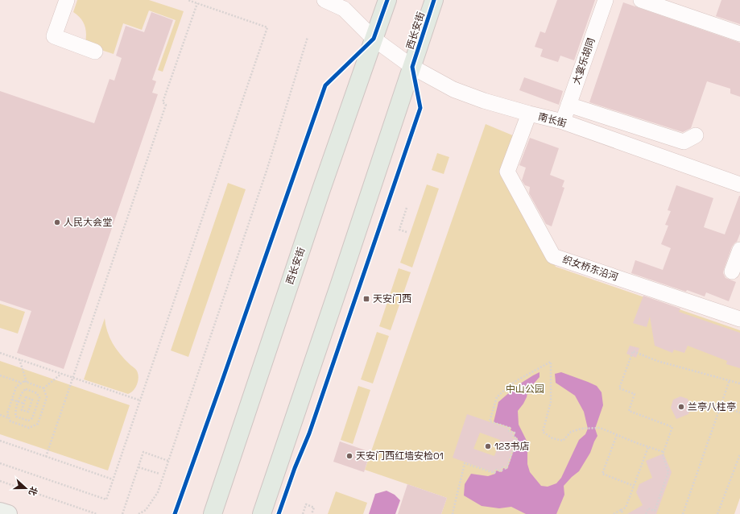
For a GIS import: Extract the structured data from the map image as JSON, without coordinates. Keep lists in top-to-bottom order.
{
  "streets": {
    "highway": ["西长安街"],
    "street": ["大宴乐胡同", "南长街", "织女桥东沿河"]
  },
  "crossings": [
    ["西长安街", "南长街"],
    ["大宴乐胡同", "南长街"],
    ["南长街", "织女桥东沿河"]
  ],
  "parks": ["中山公园"],
  "places": {
    "other": [
      "人民大会堂",
      "兰亭八柱亭",
      "123书店",
      "天安门西红墙安检01"
    ],
    "transit": ["天安门西"]
  },
  "north": "right"
}
